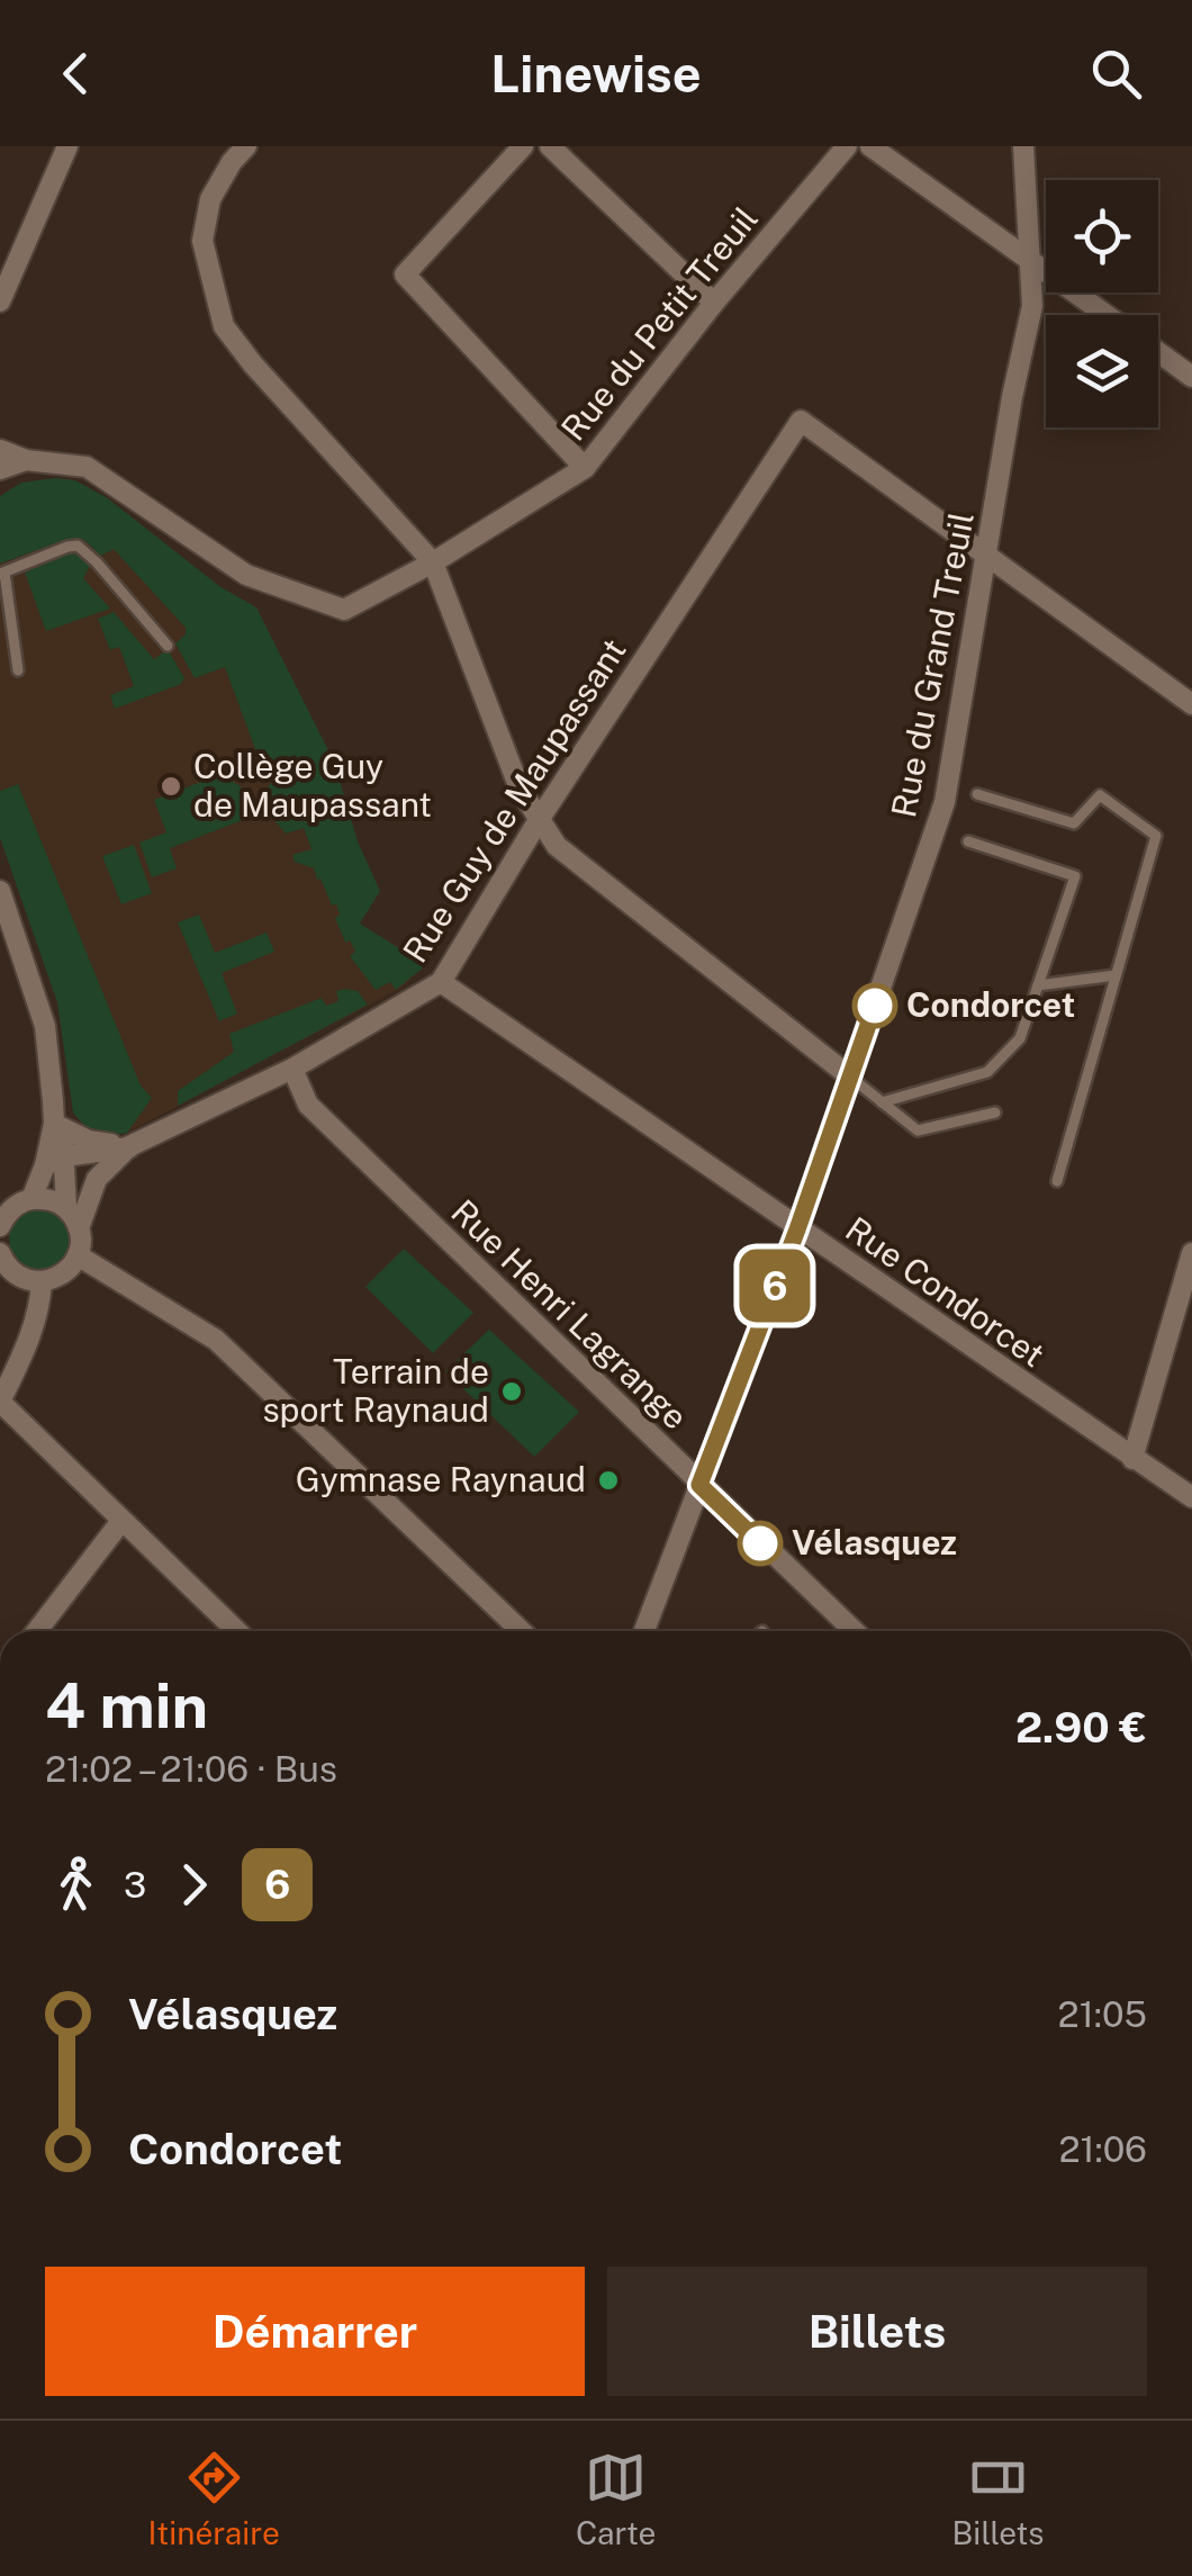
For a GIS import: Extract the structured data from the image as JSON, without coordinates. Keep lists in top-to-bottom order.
{
  "streets": {
    "street": [
      "Rue du Petit Treuil",
      "Rue du Grand Treuil",
      "Rue Guy de Maupassant",
      "Rue Condorcet",
      "Rue Henri Lagrange"
    ]
  },
  "crossings": [
    ["Rue du Grand Treuil", "Rue Guy de Maupassant"],
    ["Rue du Grand Treuil", "Rue Condorcet"],
    ["Rue du Grand Treuil", "Rue Henri Lagrange"],
    ["Rue Guy de Maupassant", "Rue Condorcet"],
    ["Rue Guy de Maupassant", "Rue Henri Lagrange"]
  ],
  "places": [
    "Collège Guy de Maupassant",
    "Condorcet",
    "Terrain de sport Raynaud",
    "Gymnase Raynaud",
    "Vélasquez"
  ],
  "lines": ["bus line 6"],
  "page": {
    "header": "Linewise",
    "on_map": "6",
    "heading": ["4 min", "21:02 – 21:06 · Bus", "2.90 €"],
    "legs": ["3", "6"],
    "list": [
      {
        "name": "Vélasquez",
        "value": "21:05"
      },
      {
        "name": "Condorcet",
        "value": "21:06"
      }
    ],
    "buttons": ["Démarrer", "Billets"],
    "tabs": ["Itinéraire", "Carte", "Billets"]
  }
}
